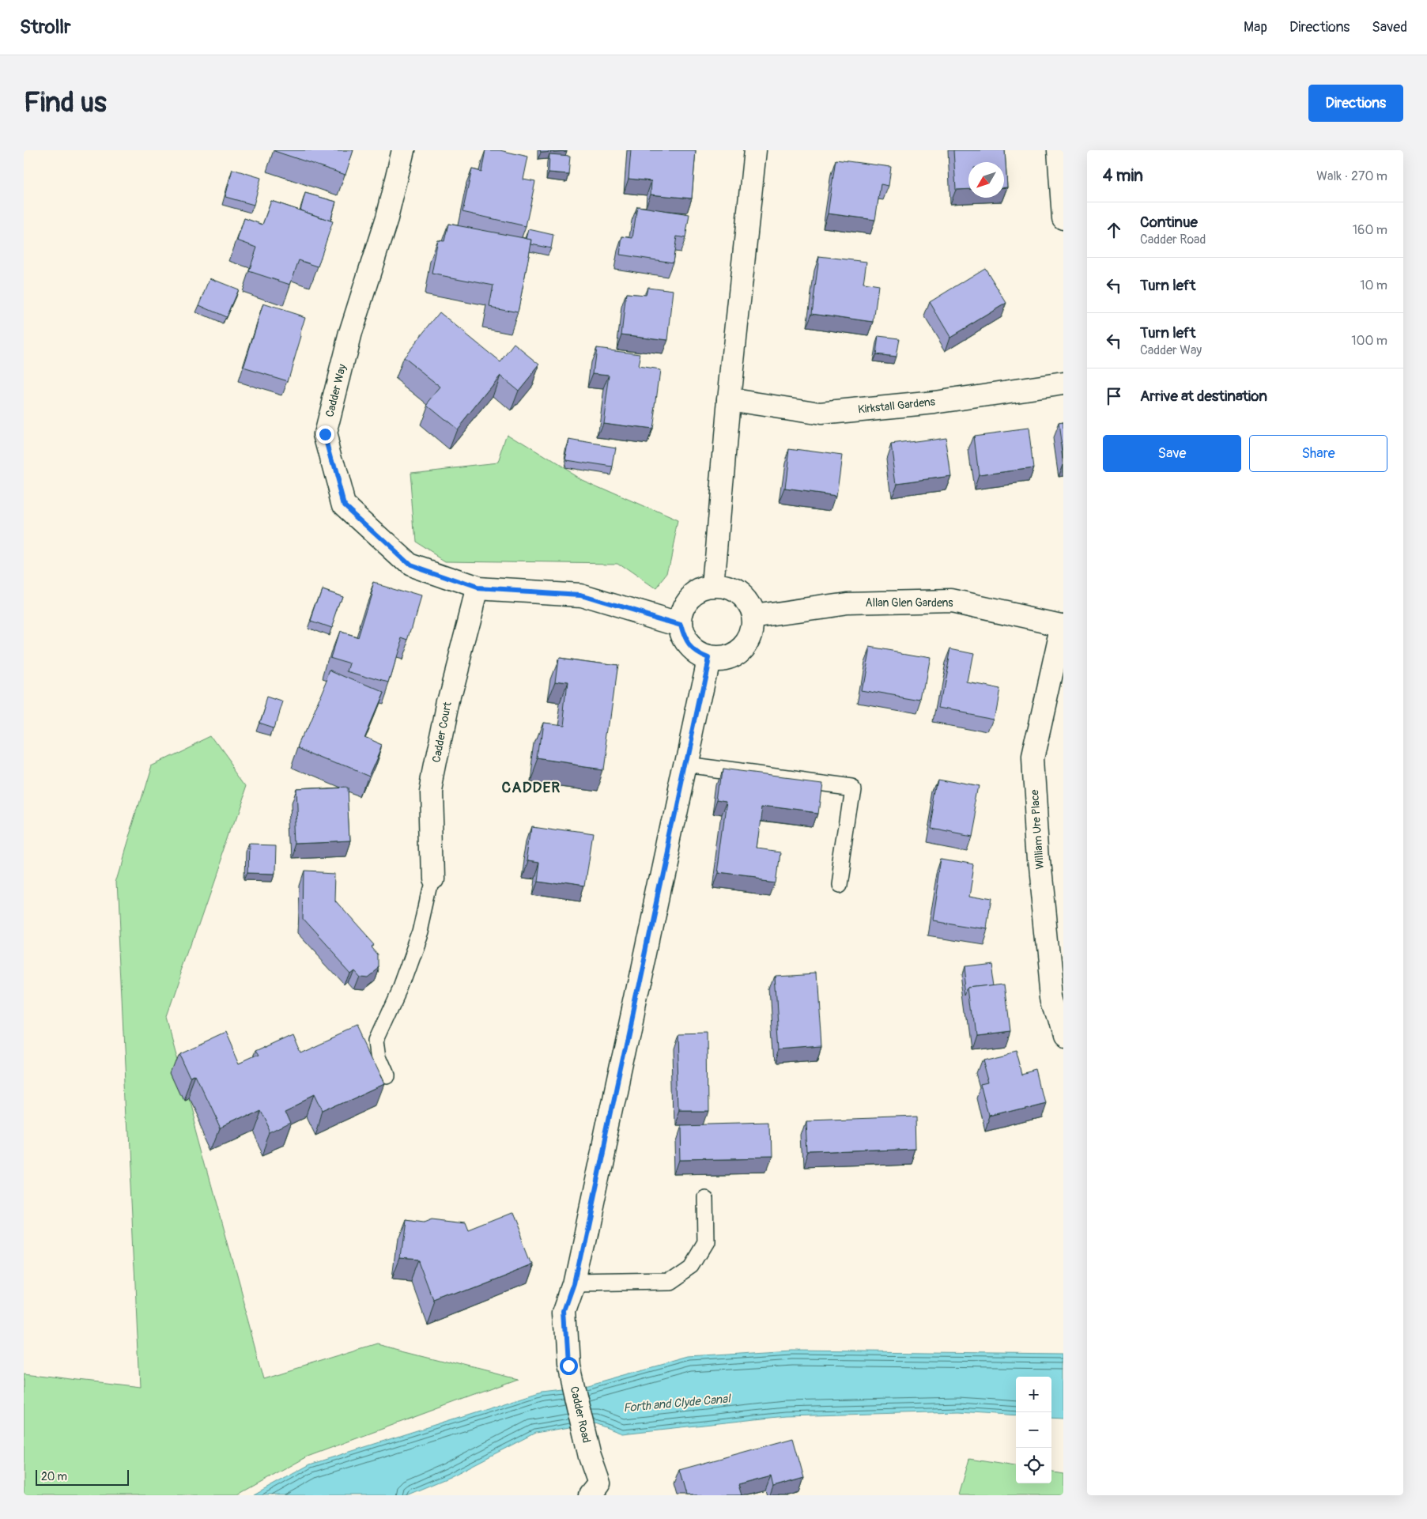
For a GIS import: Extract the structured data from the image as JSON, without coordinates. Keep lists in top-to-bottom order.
{
  "streets": {
    "street": [
      "Cadder Way",
      "Kirkstall Gardens",
      "Allan Glen Gardens",
      "Cadder Court",
      "William Ure Place",
      "Cadder Road"
    ]
  },
  "crossings": [
    ["Cadder Way", "Allan Glen Gardens"],
    ["Cadder Way", "Cadder Court"],
    ["Cadder Way", "Cadder Road"],
    ["Allan Glen Gardens", "William Ure Place"],
    ["Allan Glen Gardens", "Cadder Road"]
  ],
  "districts": ["CADDER"],
  "water": ["Forth and Clyde Canal"],
  "scale_bar": "20 m",
  "north": "bottom left",
  "page": {
    "header": "Strollr",
    "nav": ["Map", "Directions", "Saved"],
    "buttons": [
      "Directions",
      ["Save", "Share"]
    ],
    "title": "Find us",
    "heading": ["4 min", "Walk · 270 m"],
    "list": [
      ["Continue", "Cadder Road", "160 m"],
      ["Turn left", "10 m"],
      ["Turn left", "Cadder Way", "100 m"],
      "Arrive at destination"
    ],
    "map_buttons": ["+", "−"],
    "scale": "20 m"
  }
}
